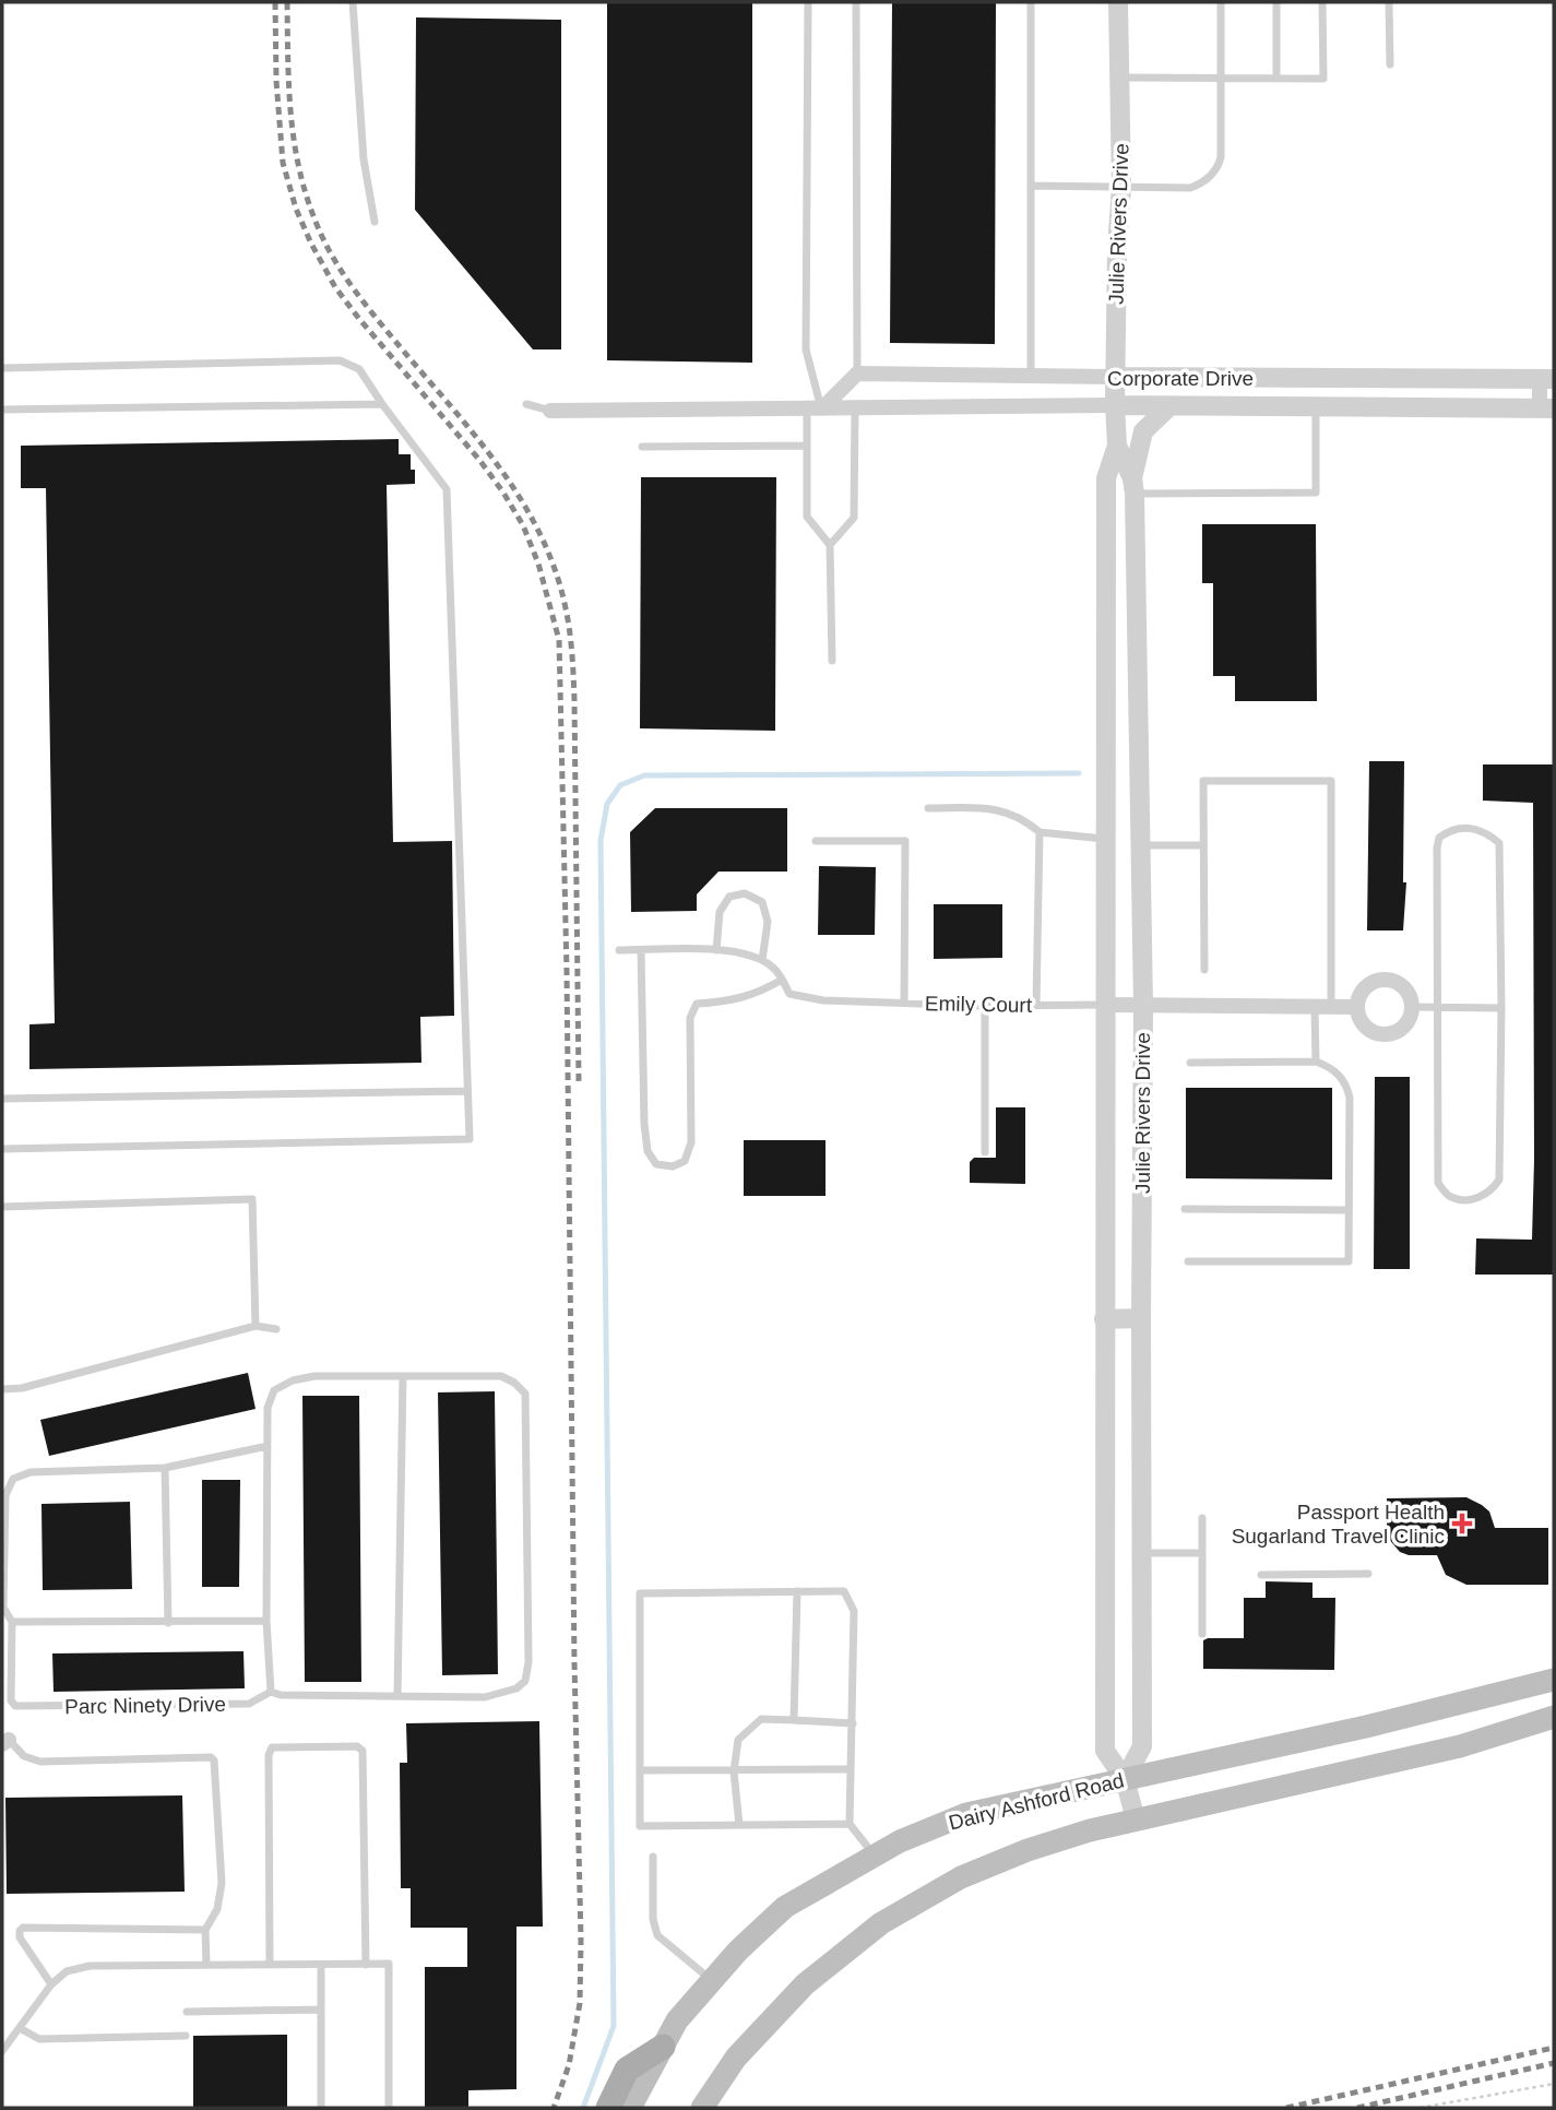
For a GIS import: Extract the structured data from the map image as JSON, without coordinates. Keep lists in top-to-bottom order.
{
  "streets": {
    "main road": ["Dairy Ashford Road"],
    "street": ["Julie Rivers Drive", "Corporate Drive", "Emily Court"],
    "lane": ["Parc Ninety Drive"]
  },
  "crossings": [
    ["Julie Rivers Drive", "Corporate Drive"],
    ["Julie Rivers Drive", "Emily Court"],
    ["Julie Rivers Drive", "Dairy Ashford Road"]
  ],
  "places": {
    "health": ["Passport Health Sugarland Travel Clinic"]
  }
}
